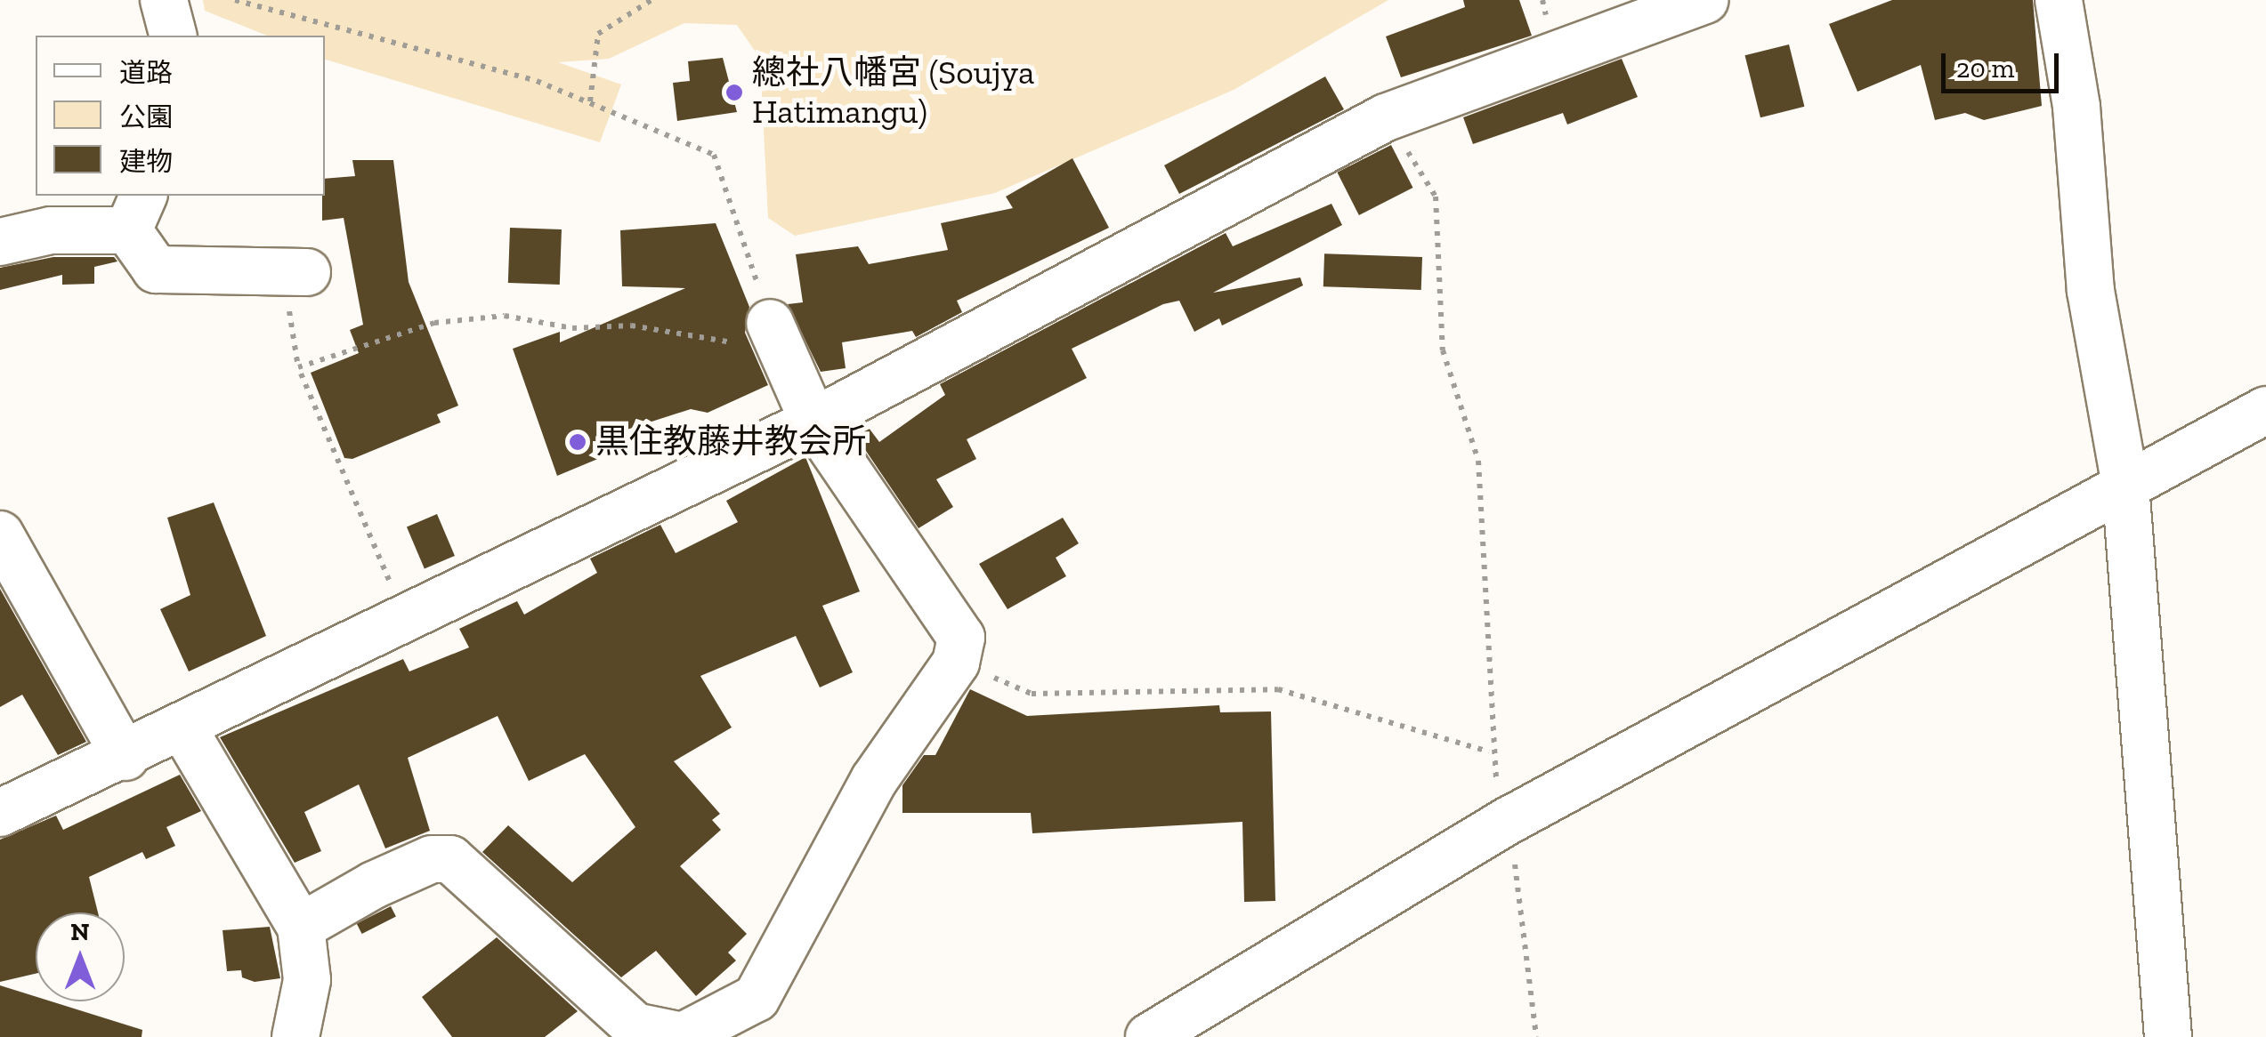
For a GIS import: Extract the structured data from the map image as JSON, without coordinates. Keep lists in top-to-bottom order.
{
  "places": ["總社八幡宮 (Soujya Hatimangu)", "黒住教藤井教会所"],
  "legend": ["道路", "公園", "建物"],
  "scale_bar": "20 m",
  "north": "top"
}
